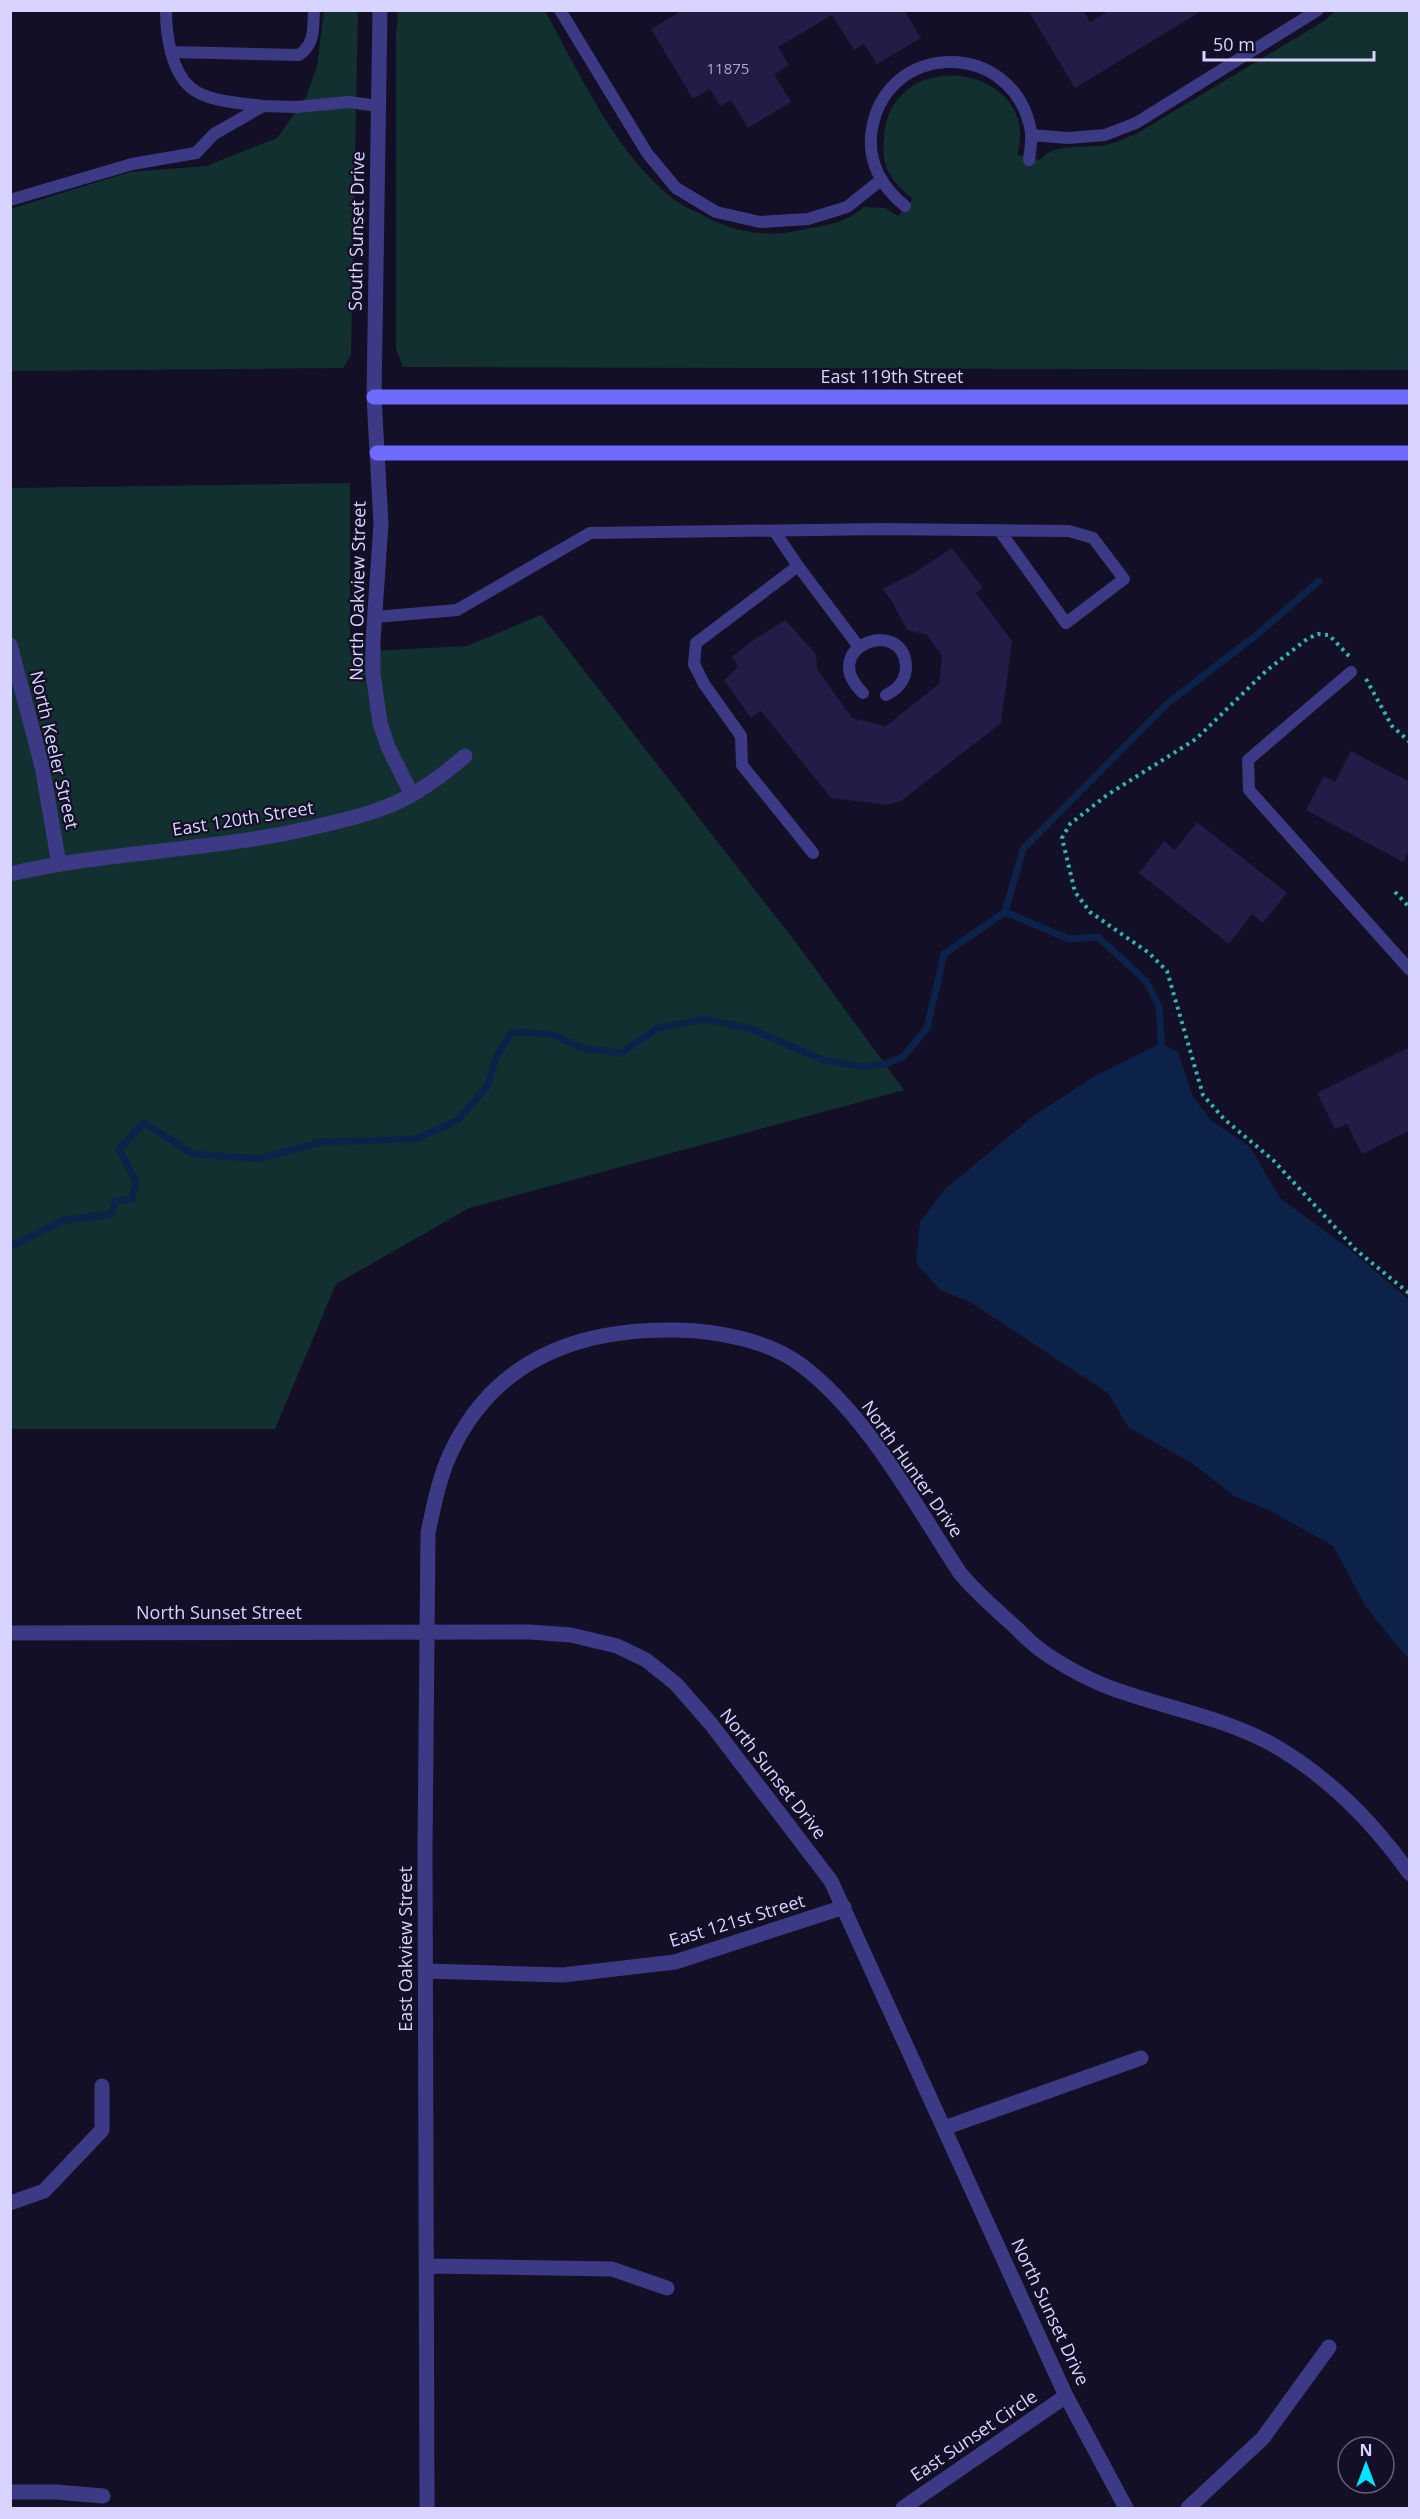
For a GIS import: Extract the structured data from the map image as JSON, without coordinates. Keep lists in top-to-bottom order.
{
  "streets": {
    "main road": ["East 119th Street"],
    "street": [
      "South Sunset Drive",
      "North Oakview Street",
      "North Keeler Street",
      "East 120th Street",
      "North Hunter Drive",
      "North Sunset Street",
      "North Sunset Drive",
      "East 121st Street",
      "East Oakview Street",
      "East Sunset Circle"
    ]
  },
  "crossings": [
    ["South Sunset Drive", "East 119th Street"],
    ["South Sunset Drive", "North Oakview Street"],
    ["North Oakview Street", "East 120th Street"],
    ["North Keeler Street", "East 120th Street"],
    ["North Hunter Drive", "North Sunset Street"],
    ["North Hunter Drive", "North Sunset Drive"],
    ["North Hunter Drive", "East Oakview Street"],
    ["North Sunset Street", "North Sunset Drive"],
    ["North Sunset Street", "East Oakview Street"],
    ["North Sunset Drive", "East 121st Street"],
    ["North Sunset Drive", "East Oakview Street"],
    ["North Sunset Drive", "East Sunset Circle"],
    ["East 121st Street", "East Oakview Street"]
  ],
  "house_numbers": ["11875"],
  "scale_bar": "50 m",
  "north": "top"
}
